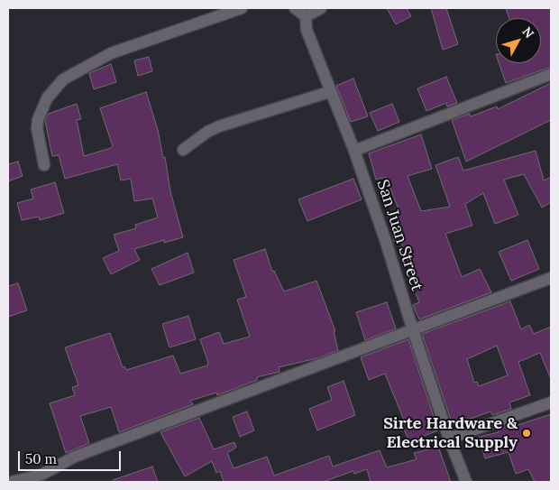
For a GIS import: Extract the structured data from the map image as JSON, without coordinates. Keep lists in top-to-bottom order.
{
  "streets": {
    "street": ["San Juan Street"]
  },
  "places": ["Sirte Hardware & Electrical Supply"],
  "scale_bar": "50 m",
  "north": "top right"
}
